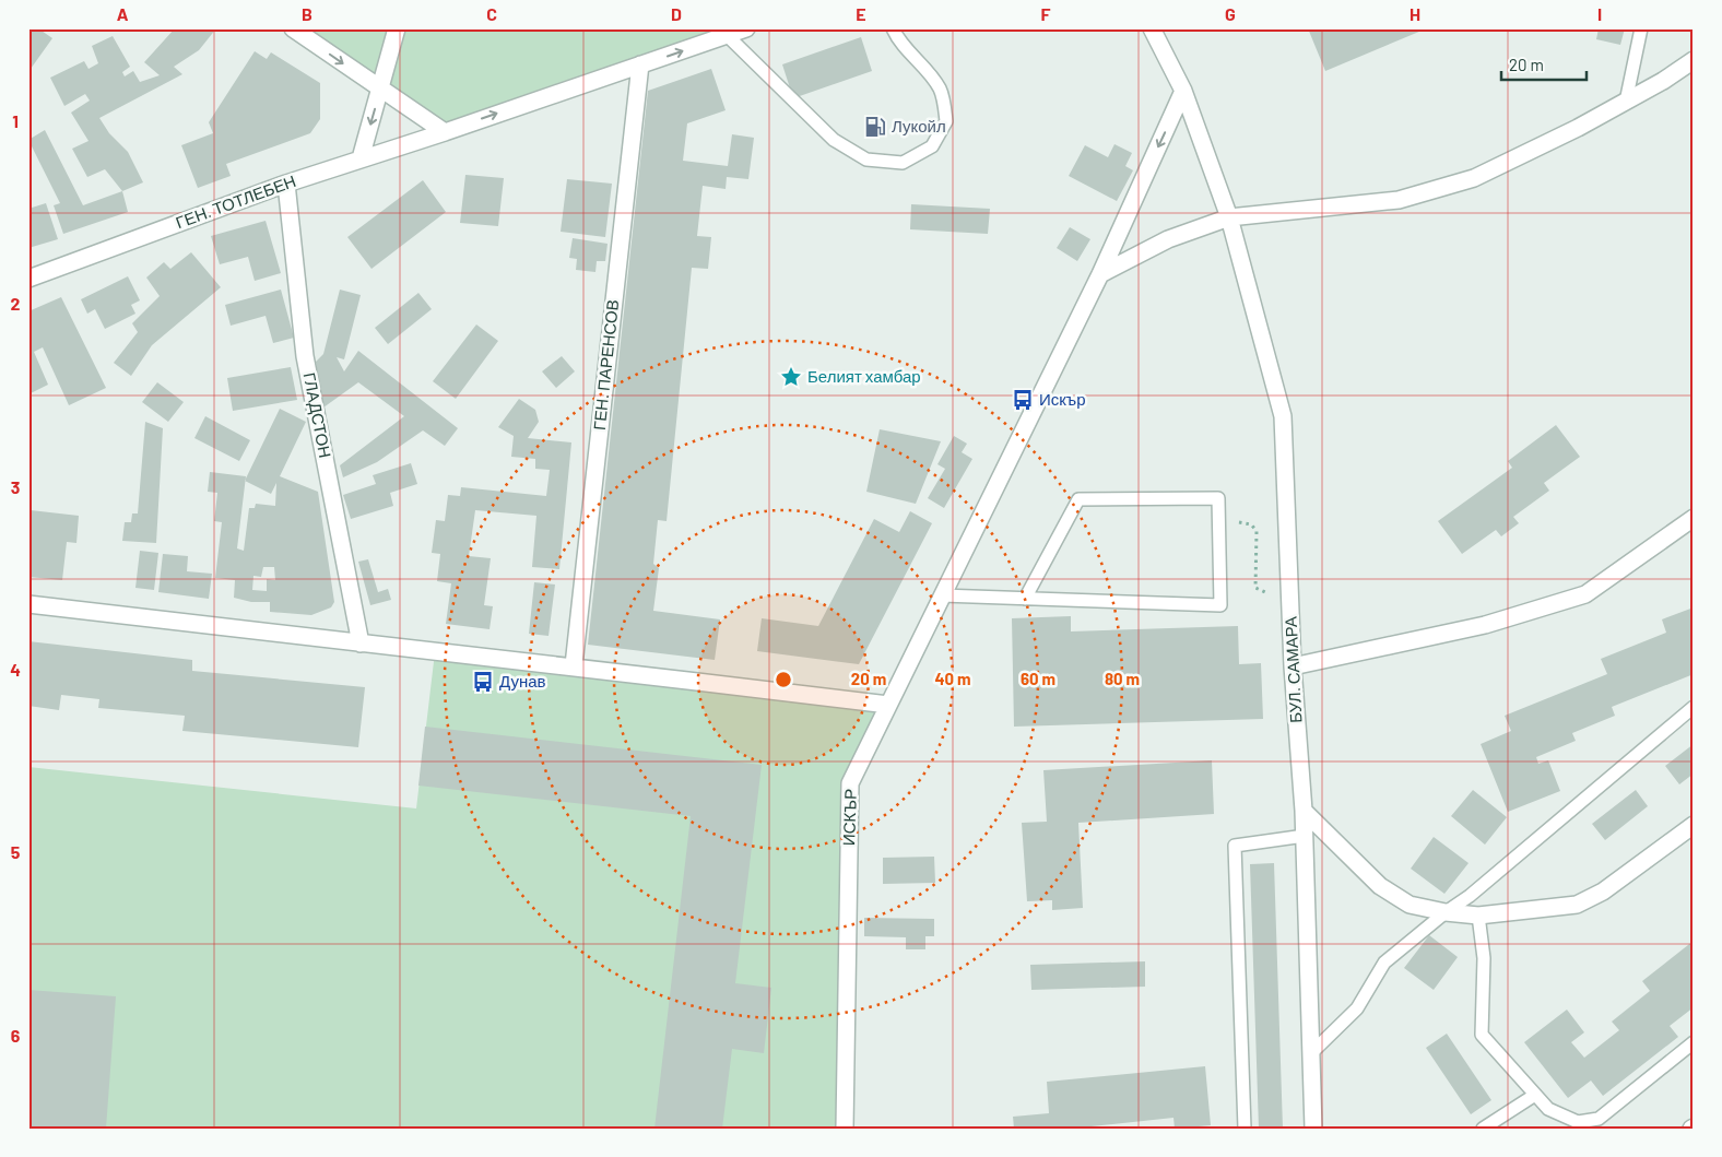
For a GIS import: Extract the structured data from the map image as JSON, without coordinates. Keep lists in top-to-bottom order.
{
  "streets": {
    "street": [
      "ГЕН. ТОТЛЕБЕН",
      "ГЕН. ПАРЕНСОВ",
      "ГЛАДСТОН",
      "БУЛ. САМАРА",
      "ИСКЪР"
    ]
  },
  "crossings": [
    ["ГЕН. ТОТЛЕБЕН", "ГЕН. ПАРЕНСОВ"],
    ["ГЕН. ТОТЛЕБЕН", "ГЛАДСТОН"],
    ["БУЛ. САМАРА", "ИСКЪР"]
  ],
  "one_way": ["ГЕН. ТОТЛЕБЕН"],
  "places": {
    "fuel station": ["Лукойл"],
    "place": ["Белият хамбар"],
    "bus stop": ["Искър", "Дунав"]
  },
  "scale_bar": "20 m",
  "grid": {
    "columns": [
      "A",
      "B",
      "C",
      "D",
      "E",
      "F",
      "G",
      "H",
      "I"
    ],
    "rows": [
      "1",
      "2",
      "3",
      "4",
      "5",
      "6"
    ]
  },
  "rings": [
    "20 m",
    "40 m",
    "60 m",
    "80 m"
  ]
}
